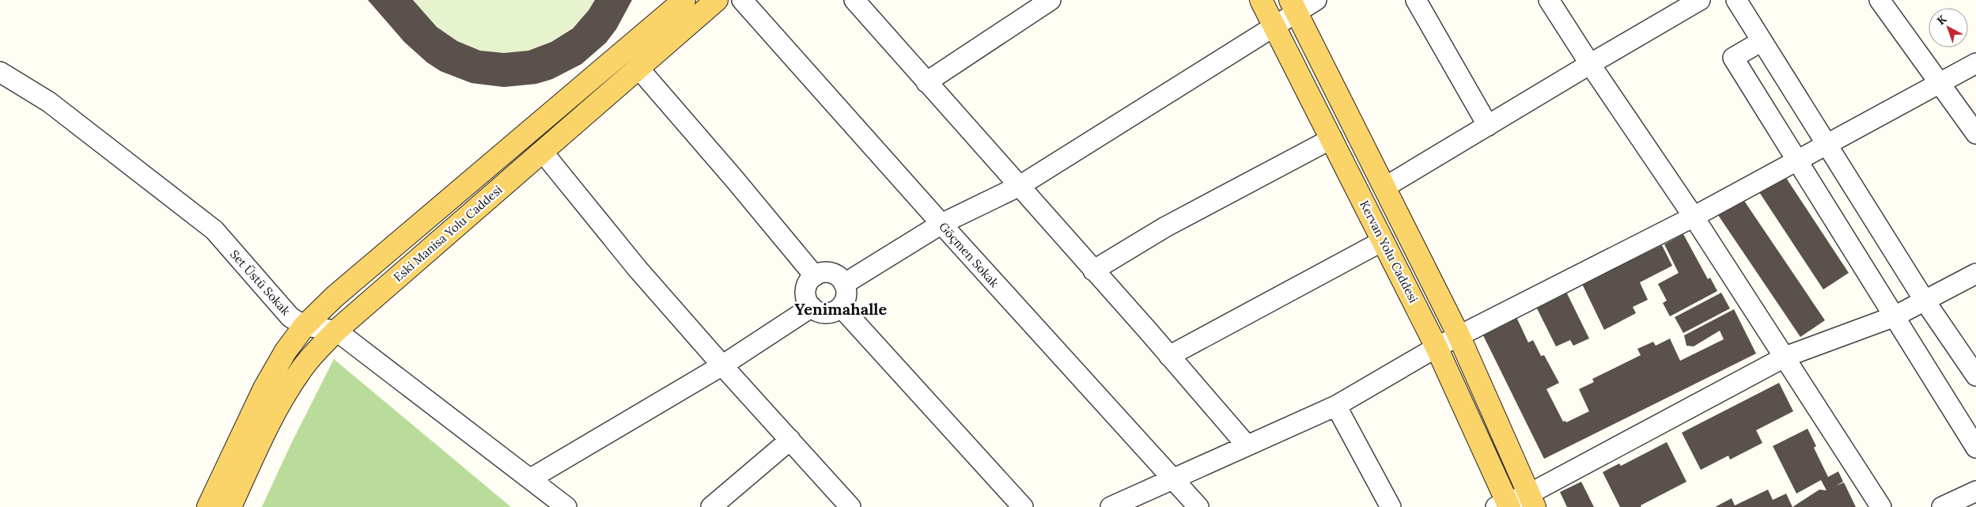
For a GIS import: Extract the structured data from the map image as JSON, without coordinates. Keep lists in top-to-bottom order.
{
  "streets": {
    "main road": ["Eski Manisa Yolu Caddesi", "Kervan Yolu Caddesi"],
    "street": ["Göçmen Sokak", "Set Üstü Sokak"]
  },
  "crossings": [
    ["Eski Manisa Yolu Caddesi", "Set Üstü Sokak"]
  ],
  "districts": ["Yenimahalle"],
  "north": "top left"
}
